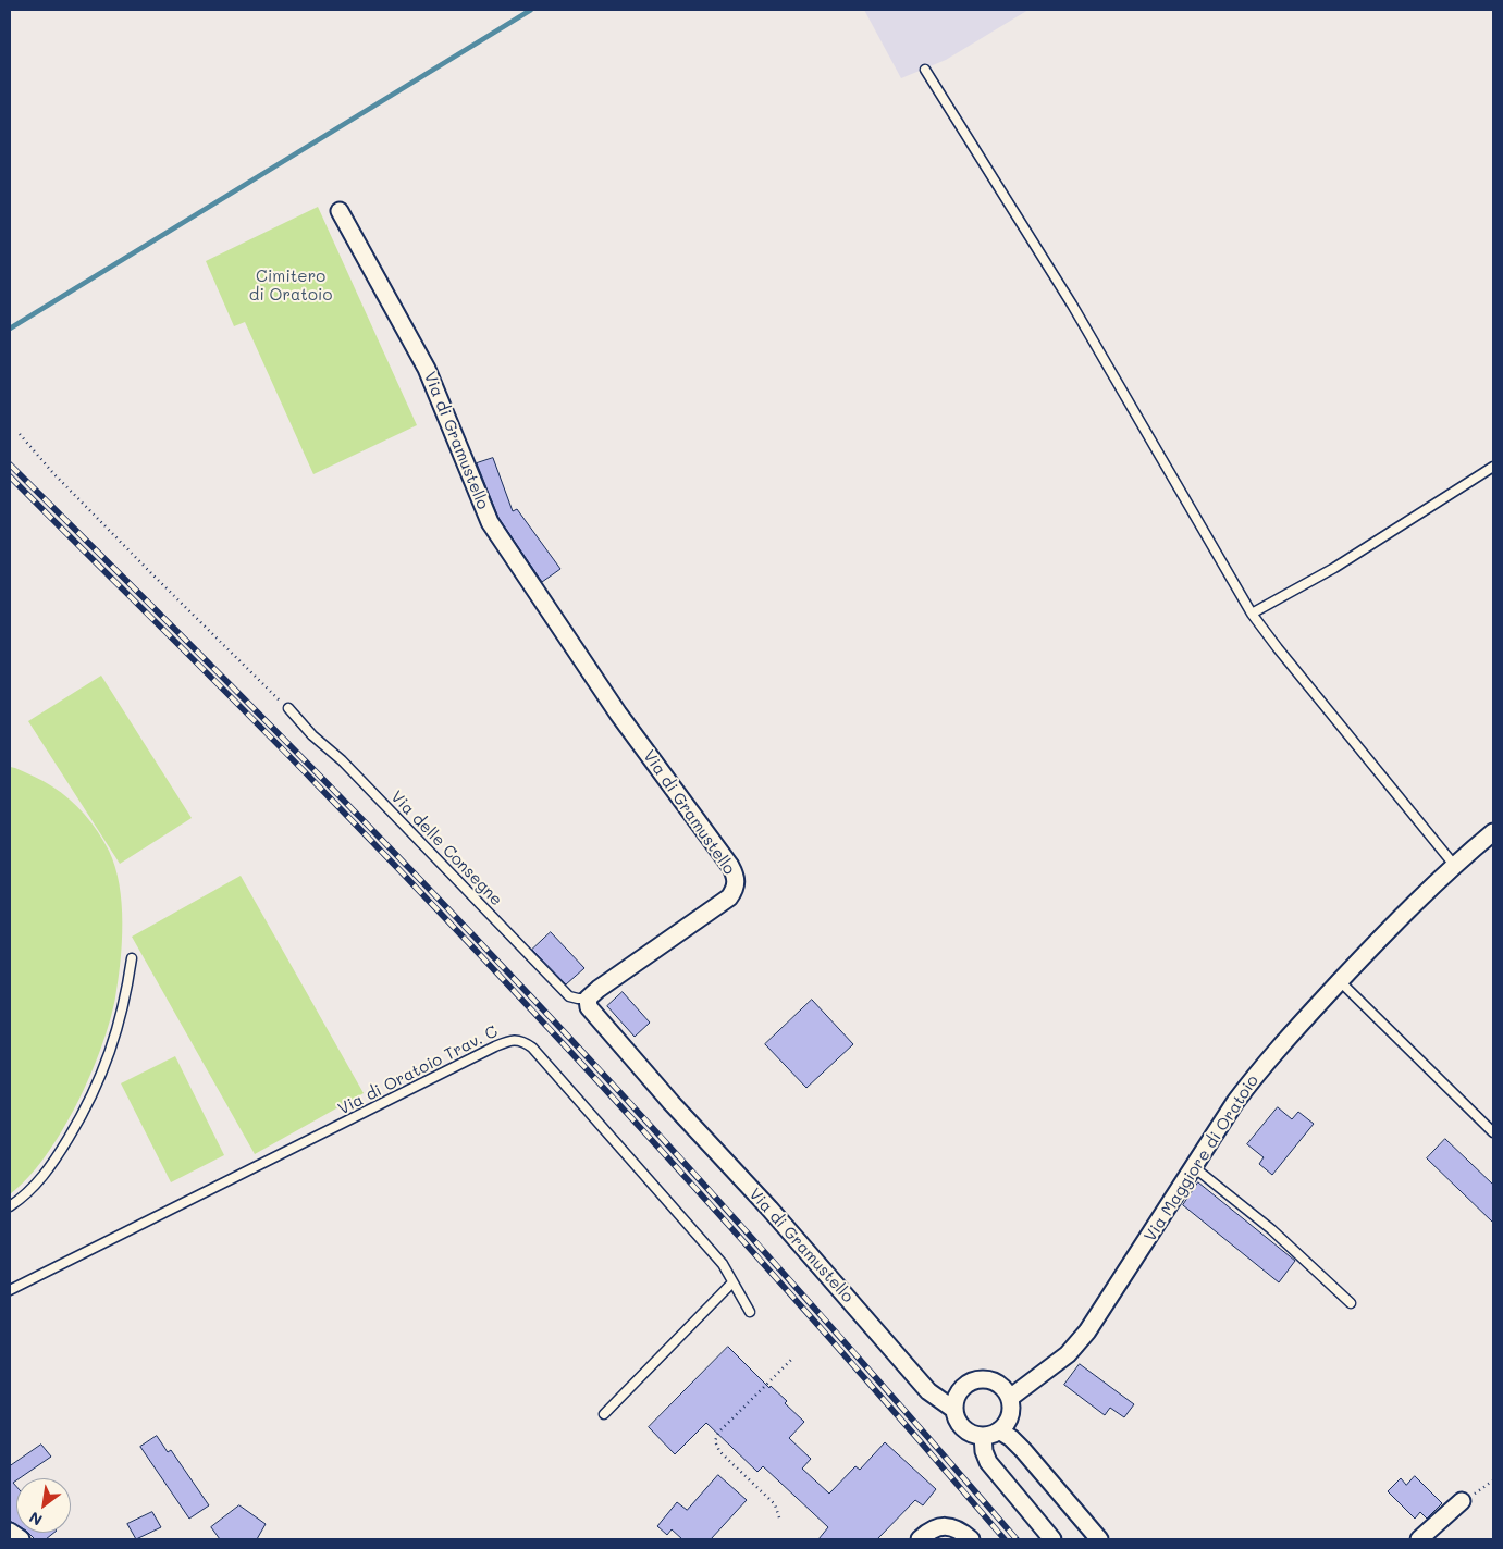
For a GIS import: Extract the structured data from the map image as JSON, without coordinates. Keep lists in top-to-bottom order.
{
  "streets": {
    "street": ["Via di Gramustello", "Via Maggiore di Oratoio"],
    "lane": ["Via delle Consegne", "Via di Oratoio Trav. C"]
  },
  "crossings": [
    ["Via di Gramustello", "Via delle Consegne"],
    ["Via di Gramustello", "Via Maggiore di Oratoio"]
  ],
  "parks": ["Cimitero di Oratoio"],
  "north": "bottom left"
}
